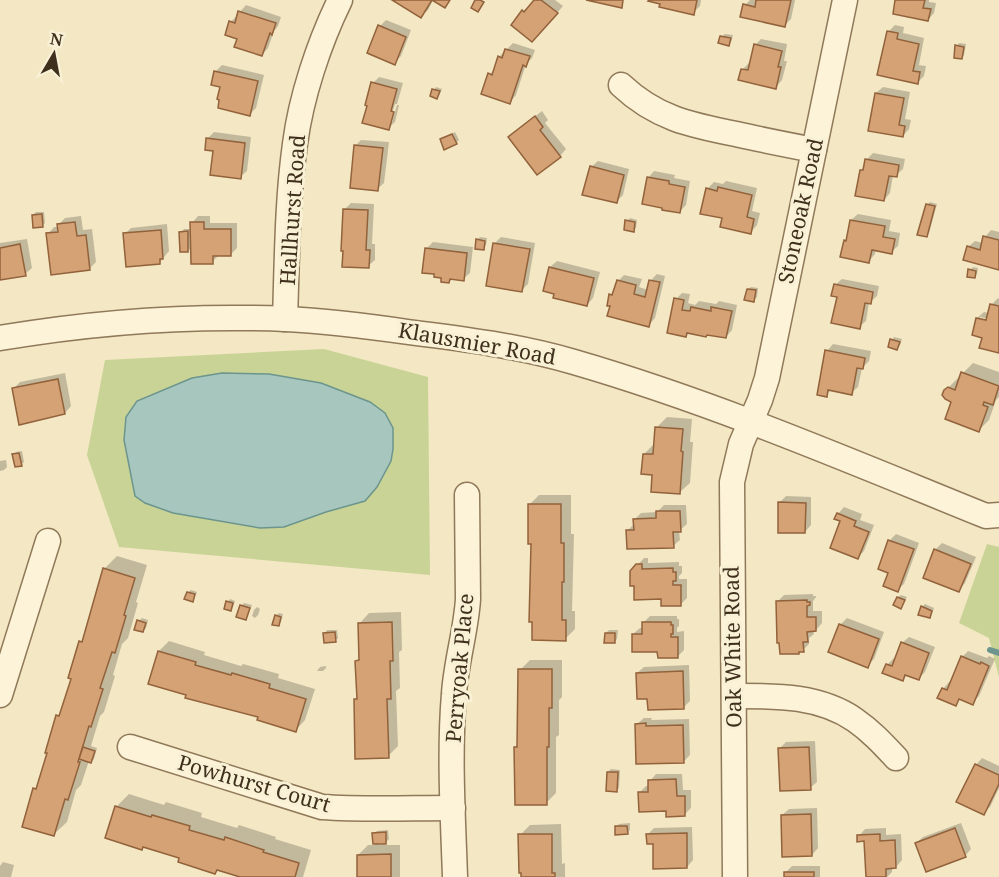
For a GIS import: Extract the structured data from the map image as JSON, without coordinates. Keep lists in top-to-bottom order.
{
  "streets": {
    "street": [
      "Hallhurst Road",
      "Stoneoak Road",
      "Klausmier Road",
      "Oak White Road",
      "Perryoak Place",
      "Powhurst Court"
    ]
  },
  "crossings": [
    ["Hallhurst Road", "Klausmier Road"],
    ["Stoneoak Road", "Klausmier Road"],
    ["Stoneoak Road", "Oak White Road"],
    ["Klausmier Road", "Oak White Road"],
    ["Perryoak Place", "Powhurst Court"]
  ],
  "north": "top"
}
